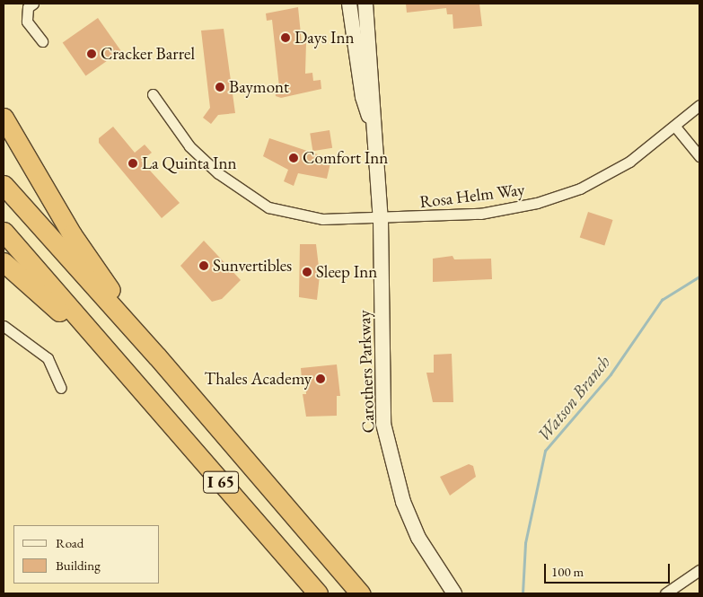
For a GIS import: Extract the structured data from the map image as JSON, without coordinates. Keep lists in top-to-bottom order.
{
  "streets": {
    "highway": ["I 65"],
    "main road": ["Carothers Parkway"],
    "street": ["Rosa Helm Way"]
  },
  "crossings": [
    ["Rosa Helm Way", "Carothers Parkway"]
  ],
  "water": ["Watson Branch"],
  "places": [
    "Days Inn",
    "Cracker Barrel",
    "Baymont",
    "Comfort Inn",
    "La Quinta Inn",
    "Sunvertibles",
    "Sleep Inn",
    "Thales Academy"
  ],
  "legend": ["Road", "Building"],
  "scale_bar": "100 m"
}
